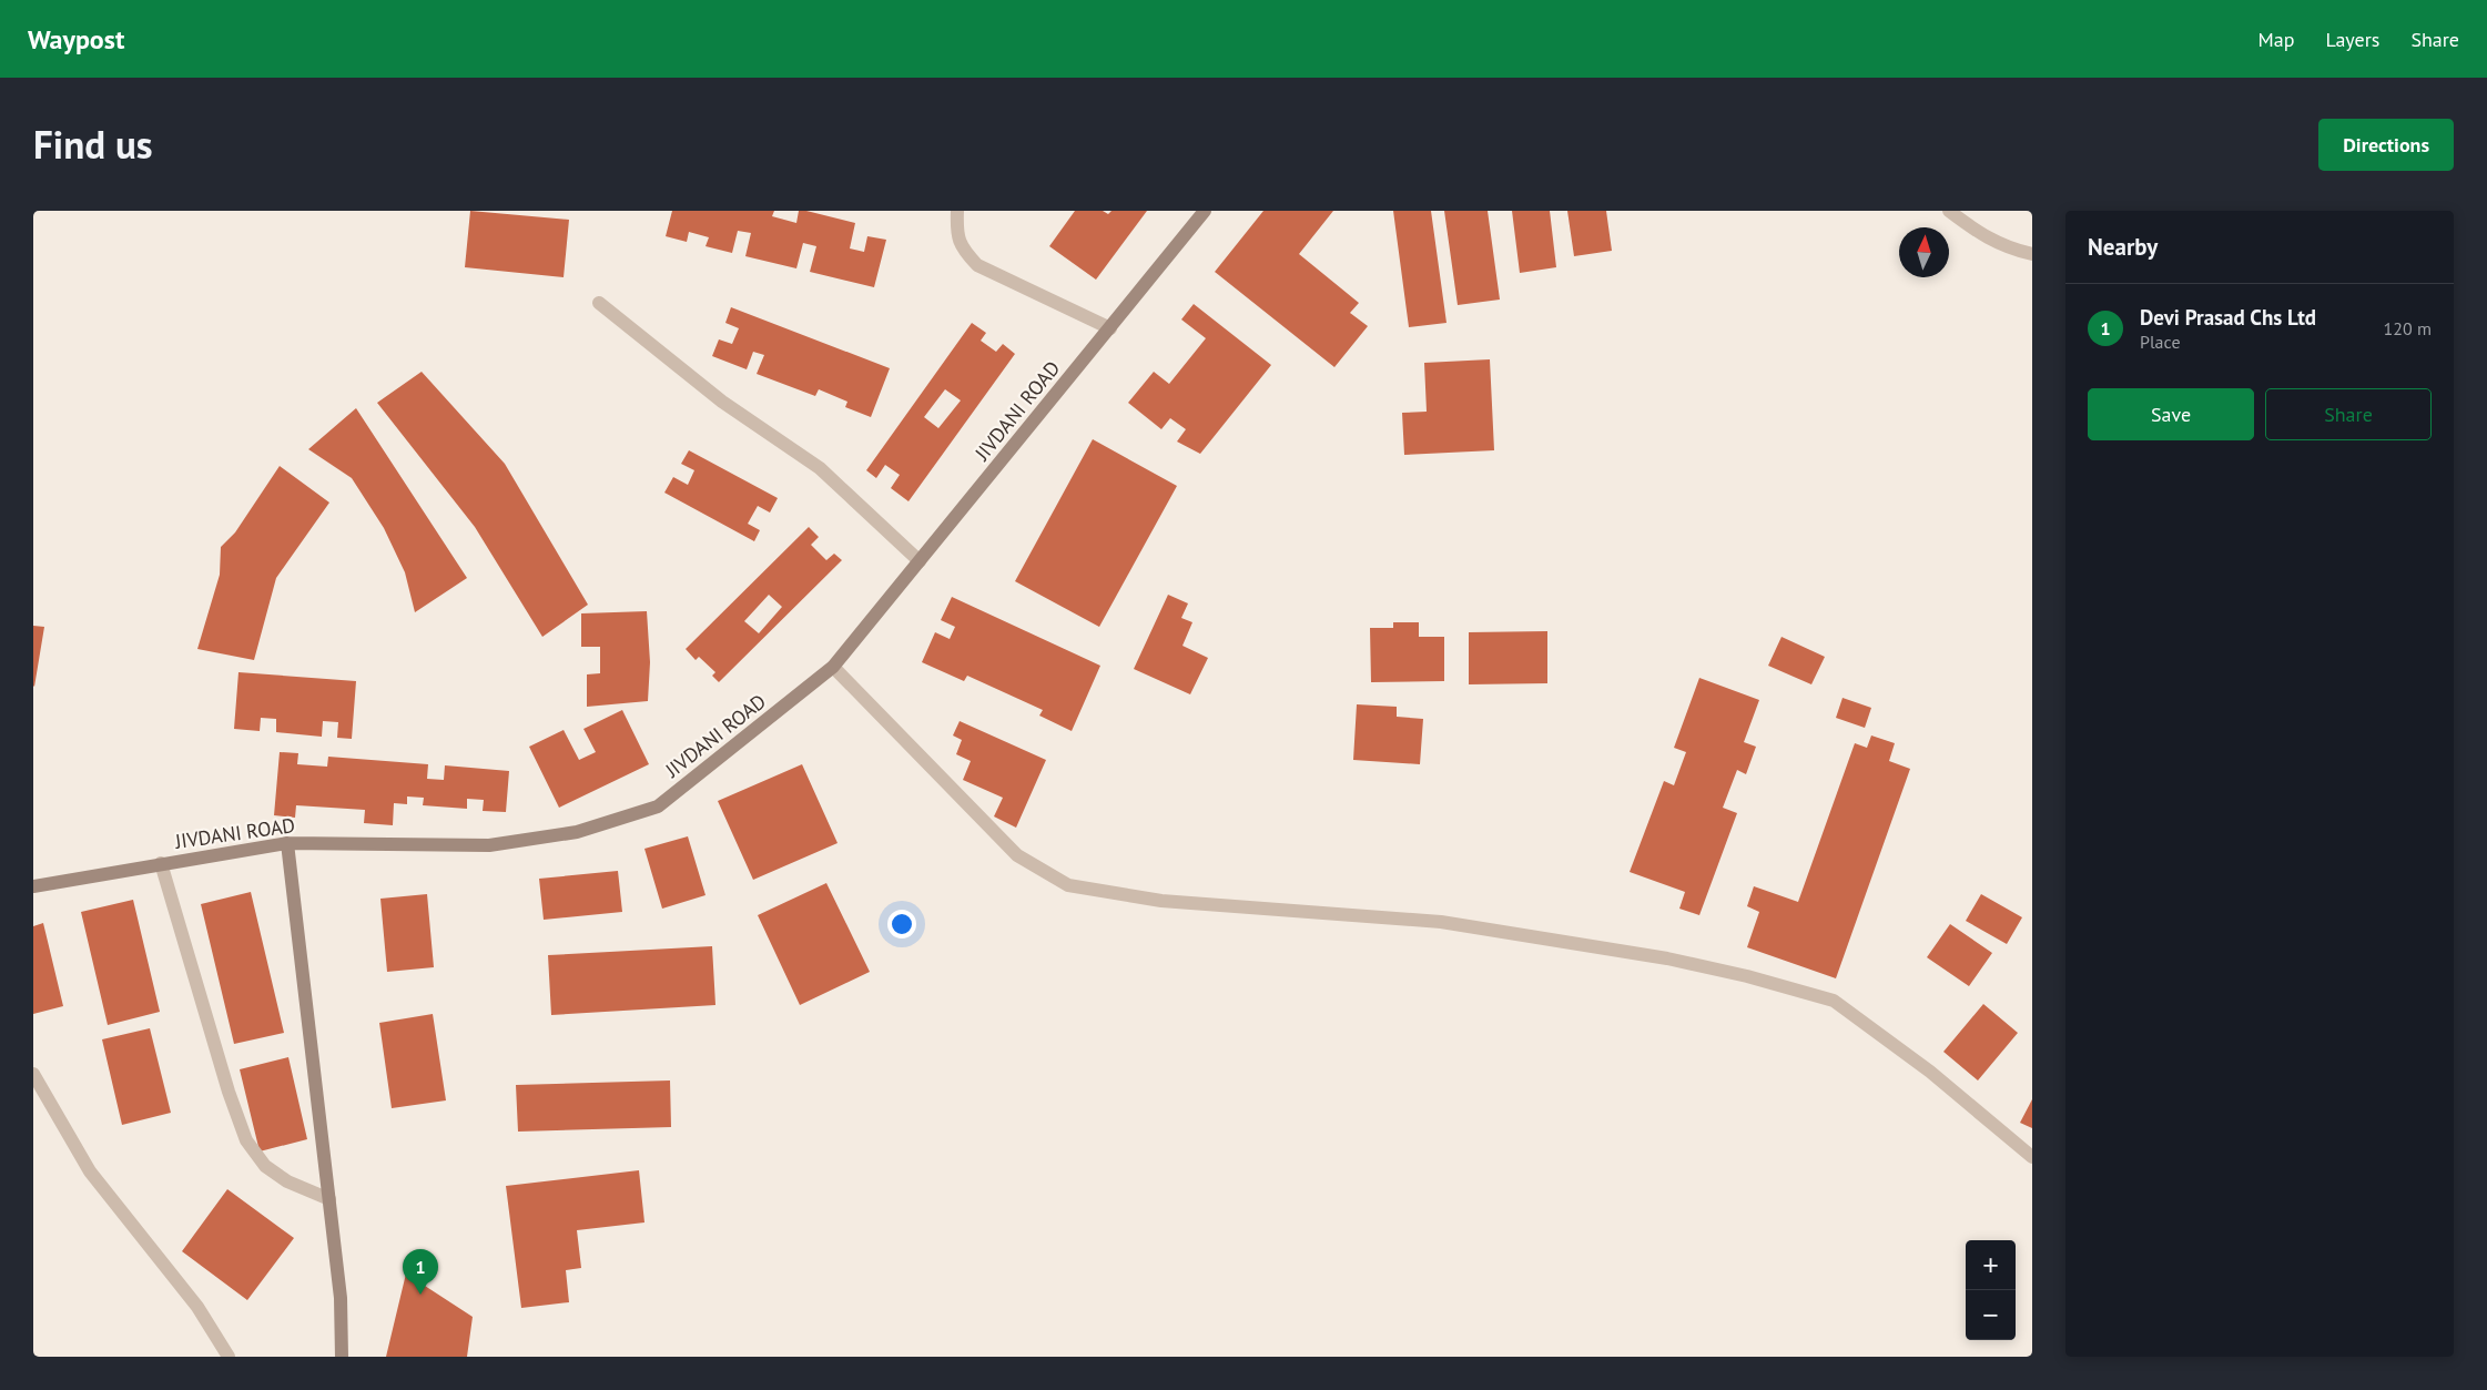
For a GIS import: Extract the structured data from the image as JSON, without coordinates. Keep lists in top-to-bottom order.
{
  "streets": {
    "street": ["JIVDANI ROAD"]
  },
  "north": "top",
  "page": {
    "header": "Waypost",
    "nav": ["Map", "Layers", "Share"],
    "title": "Find us",
    "buttons": [
      "Directions",
      ["Save", "Share"]
    ],
    "heading": "Nearby",
    "list": [
      {
        "mark": "1",
        "name": "Devi Prasad Chs Ltd",
        "note": "Place",
        "value": "120 m"
      }
    ],
    "map_buttons": ["+", "−"],
    "pins": "1"
  }
}
